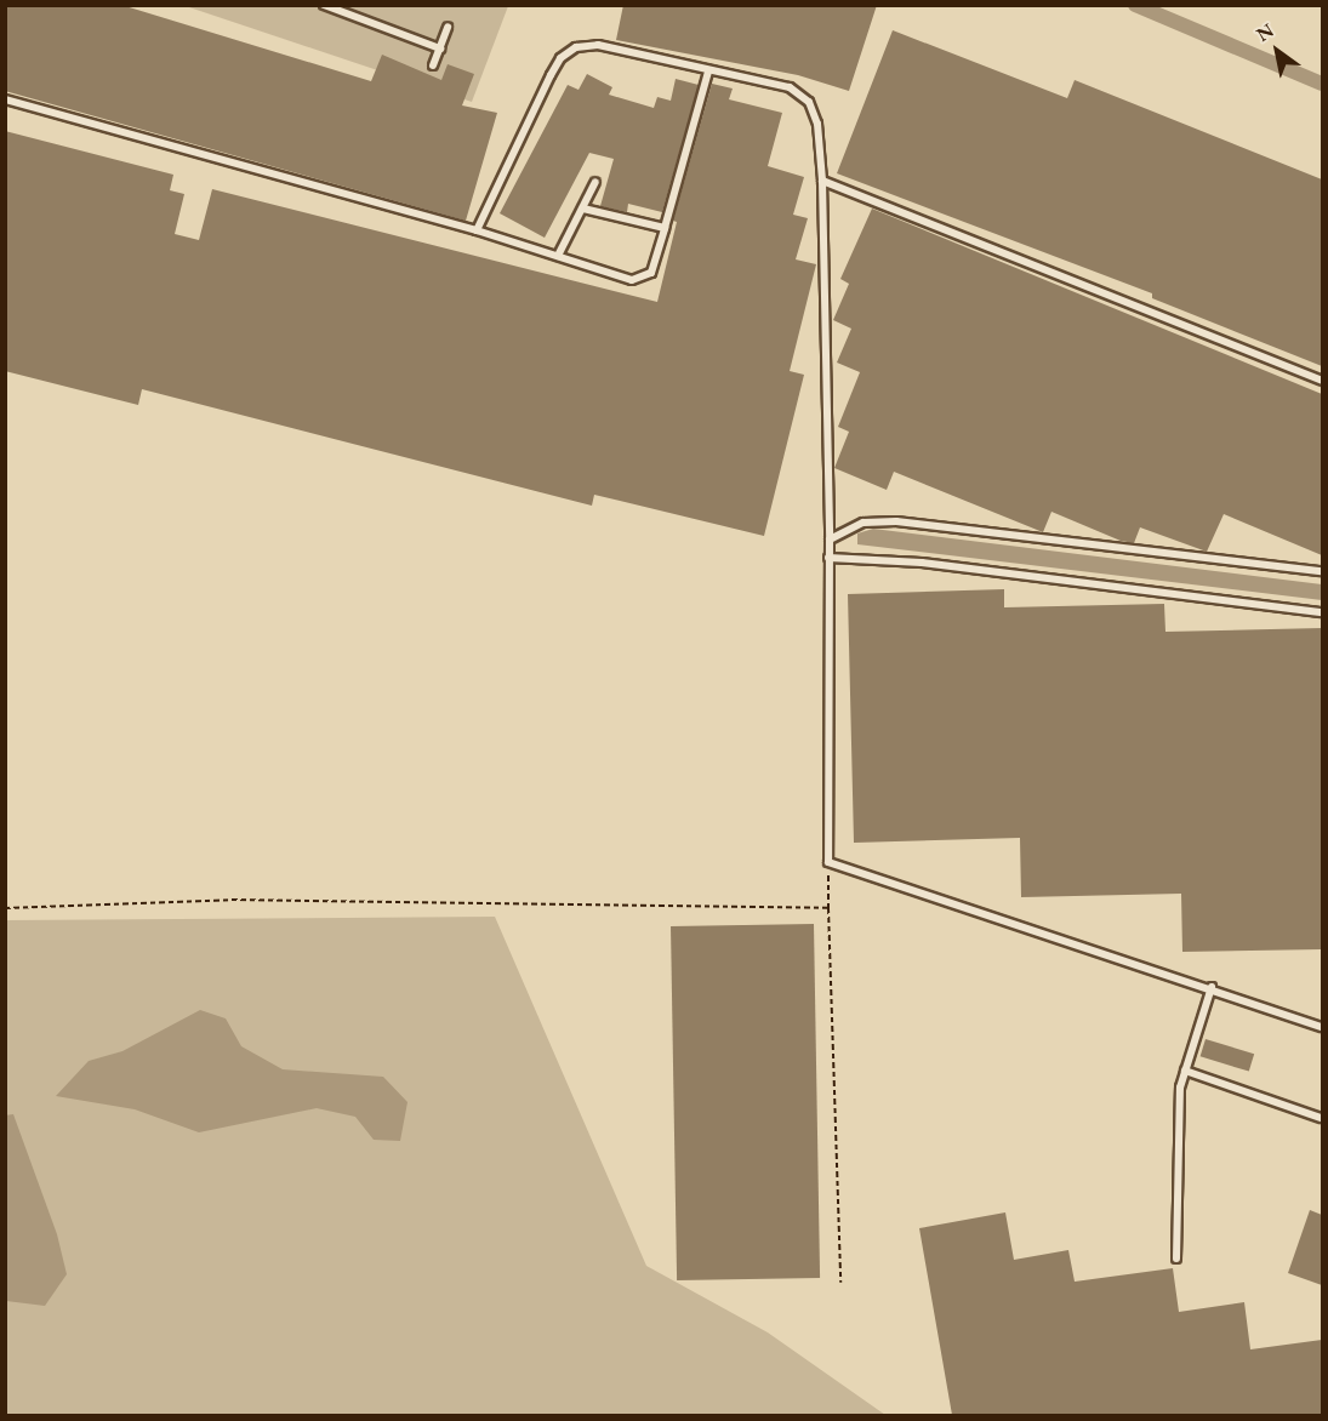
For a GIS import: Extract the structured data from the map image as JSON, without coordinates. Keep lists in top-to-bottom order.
{
  "north": "top left"
}
